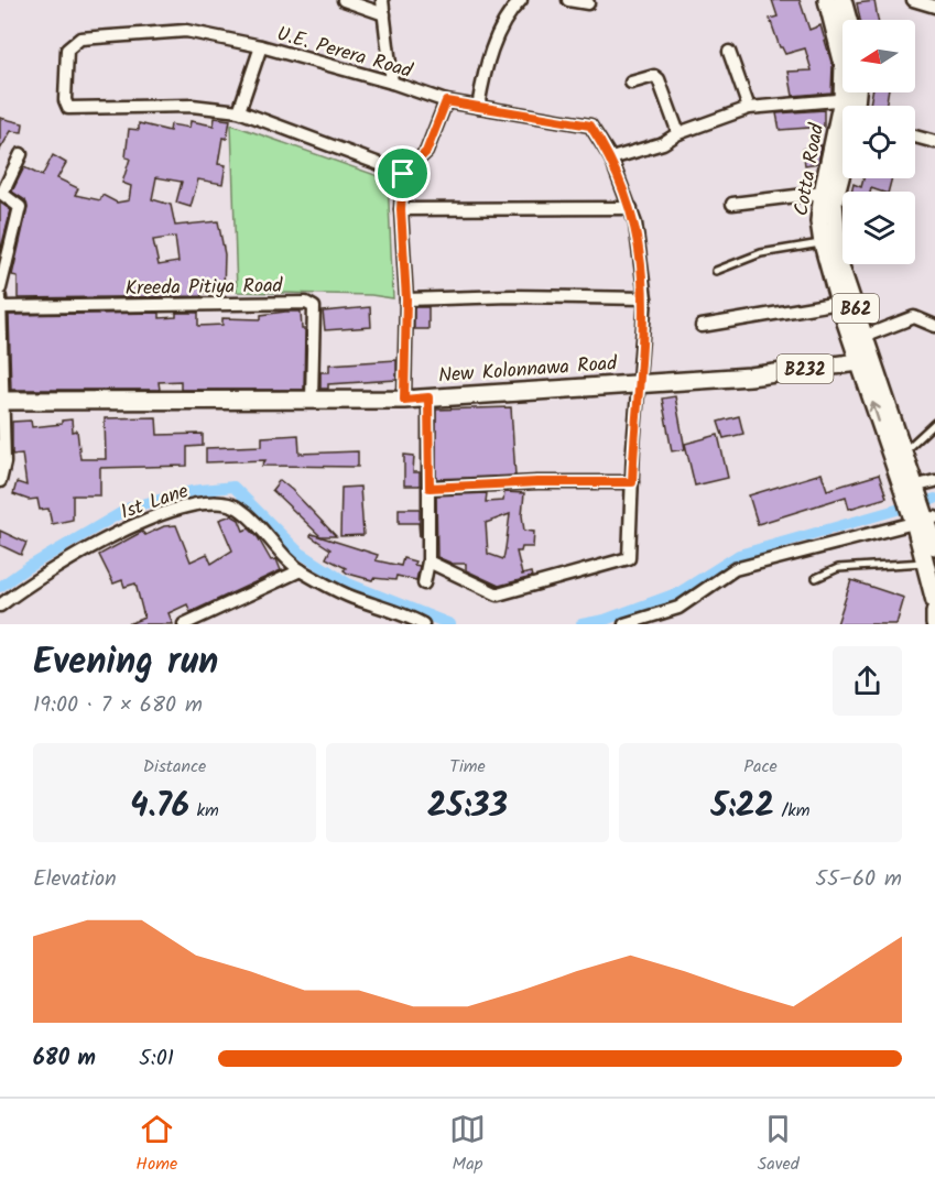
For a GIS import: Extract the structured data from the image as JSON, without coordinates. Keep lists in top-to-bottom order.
{
  "streets": {
    "main road": [
      "Cotta Road",
      "B62",
      "New Kolonnawa Road",
      "B232"
    ],
    "street": ["U.E. Perera Road", "Kreeda Pitiya Road", "1st Lane"]
  },
  "crossings": [
    ["U.E. Perera Road", "New Kolonnawa Road"],
    ["Cotta Road", "New Kolonnawa Road"],
    ["Kreeda Pitiya Road", "New Kolonnawa Road"]
  ],
  "north": "left",
  "page": {
    "heading": ["Evening run", "19:00 · 7 × 680 m"],
    "stats": [
      ["Distance", "4.76 km"],
      ["Time", "25:33"],
      ["Pace", "5:22 /km"]
    ],
    "chart": ["Elevation", "55–60 m"],
    "list": [
      {
        "name": "680 m",
        "note": "5:01"
      }
    ],
    "tabs": ["Home", "Map", "Saved"]
  }
}
